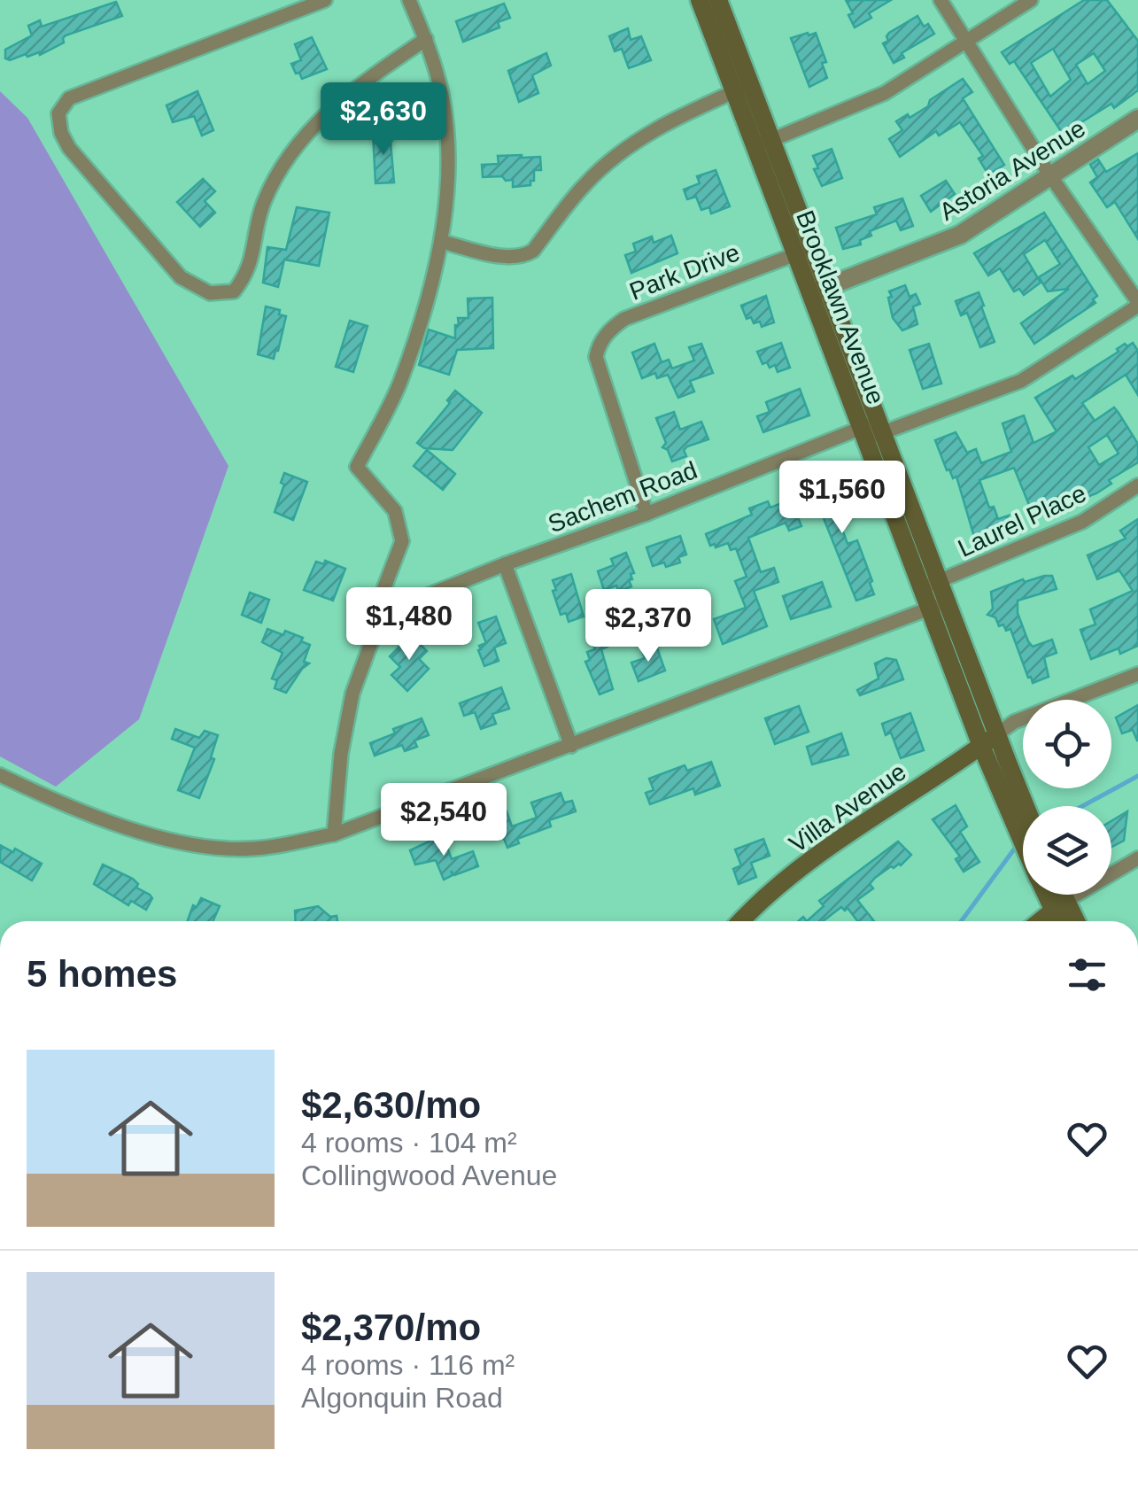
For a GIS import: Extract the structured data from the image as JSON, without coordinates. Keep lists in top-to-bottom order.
{
  "streets": {
    "main road": ["Brooklawn Avenue", "Villa Avenue"],
    "street": [
      "Astoria Avenue",
      "Park Drive",
      "Sachem Road",
      "Laurel Place"
    ]
  },
  "crossings": [
    ["Astoria Avenue", "Brooklawn Avenue"],
    ["Park Drive", "Brooklawn Avenue"],
    ["Park Drive", "Sachem Road"],
    ["Brooklawn Avenue", "Sachem Road"],
    ["Brooklawn Avenue", "Laurel Place"],
    ["Brooklawn Avenue", "Villa Avenue"]
  ],
  "page": {
    "price": [
      "$2,630",
      "$1,560",
      "$1,480",
      "$2,370",
      "$2,540"
    ],
    "heading": "5 homes",
    "list": [
      {
        "name": "$2,630/mo",
        "note": "4 rooms · 104 m² · Collingwood Avenue"
      },
      {
        "name": "$2,370/mo",
        "note": "4 rooms · 116 m² · Algonquin Road"
      }
    ]
  }
}
